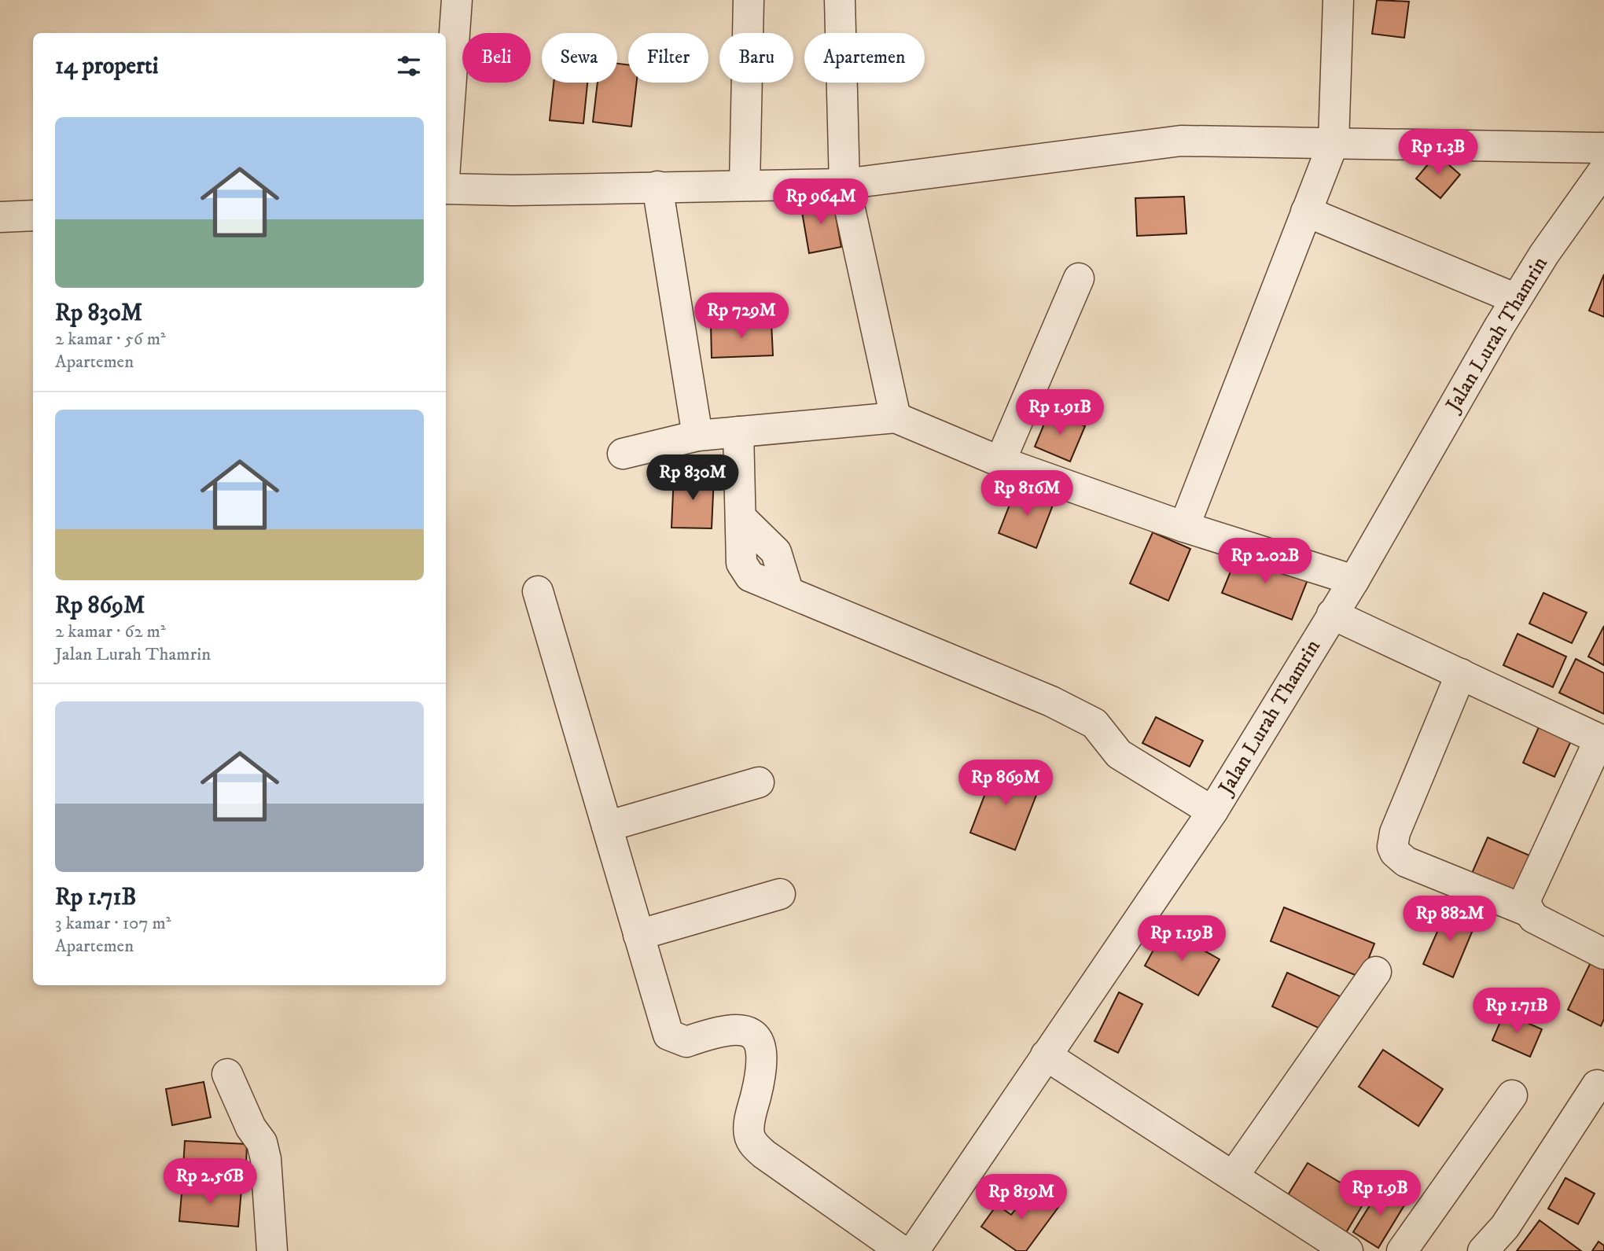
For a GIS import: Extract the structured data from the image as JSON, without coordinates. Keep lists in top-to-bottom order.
{
  "streets": {
    "street": ["Jalan Lurah Thamrin"]
  },
  "page": {
    "chip": [
      "Beli",
      "Sewa",
      "Filter",
      "Baru",
      "Apartemen"
    ],
    "heading": "14 properti",
    "list": [
      {
        "name": "Rp 830M",
        "note": "2 kamar · 56 m² · Apartemen"
      },
      {
        "name": "Rp 869M",
        "note": "2 kamar · 62 m² · Jalan Lurah Thamrin"
      },
      {
        "name": "Rp 1.71B",
        "note": "3 kamar · 107 m² · Apartemen"
      }
    ],
    "price": [
      "Rp 1.3B",
      "Rp 964M",
      "Rp 729M",
      "Rp 1.91B",
      "Rp 830M",
      "Rp 816M",
      "Rp 2.02B",
      "Rp 869M",
      "Rp 882M",
      "Rp 1.19B",
      "Rp 1.71B",
      "Rp 2.56B",
      "Rp 1.9B",
      "Rp 819M"
    ]
  }
}
